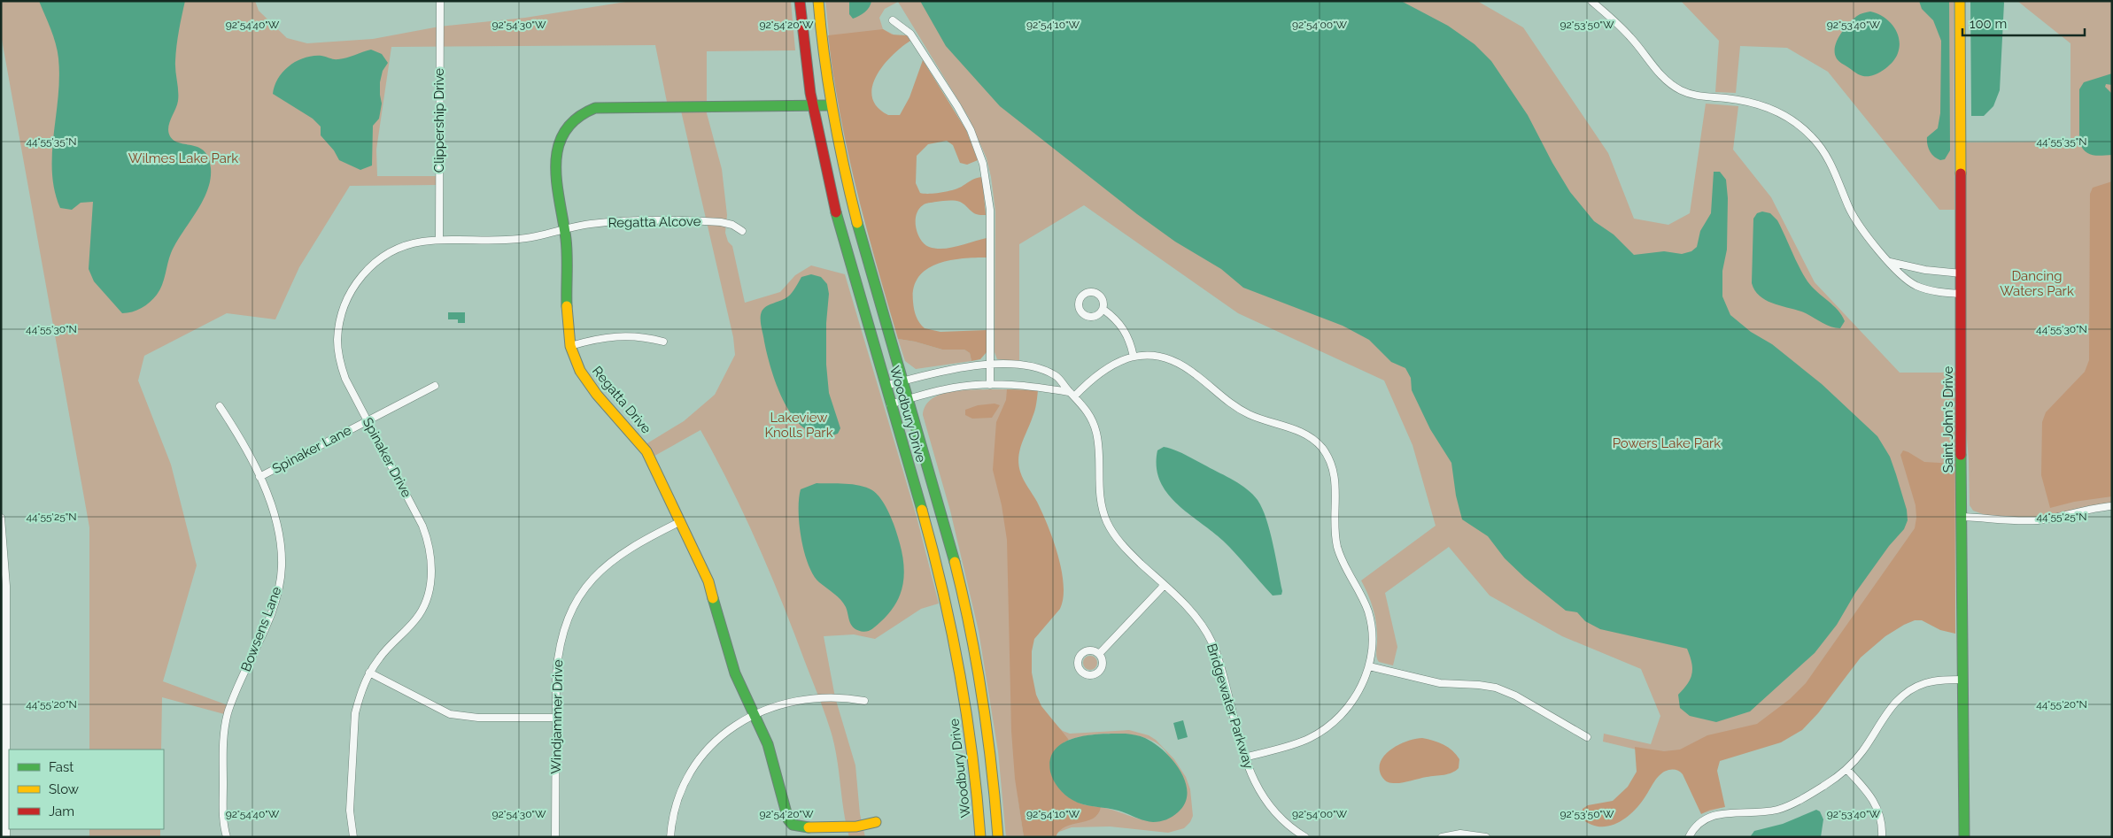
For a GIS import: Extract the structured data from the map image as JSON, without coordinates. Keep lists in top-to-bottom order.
{
  "streets": {
    "street": [
      "Clippership Drive",
      "Regatta Alcove",
      "Regatta Drive",
      "Woodbury Drive",
      "Saint John's Drive",
      "Spinaker Lane",
      "Spinaker Drive",
      "Bowsens Lane",
      "Bridgewater Parkway",
      "Windjammer Drive"
    ]
  },
  "crossings": [
    ["Clippership Drive", "Spinaker Drive"],
    ["Regatta Alcove", "Regatta Drive"],
    ["Regatta Alcove", "Spinaker Drive"],
    ["Regatta Drive", "Woodbury Drive"],
    ["Regatta Drive", "Spinaker Drive"],
    ["Regatta Drive", "Windjammer Drive"],
    ["Woodbury Drive", "Bridgewater Parkway"],
    ["Spinaker Lane", "Spinaker Drive"],
    ["Spinaker Lane", "Bowsens Lane"]
  ],
  "parks": [
    "Wilmes Lake Park",
    "Dancing Waters Park",
    "Lakeview Knolls Park",
    "Powers Lake Park"
  ],
  "legend": ["Fast", "Slow", "Jam"],
  "scale_bar": "100 m",
  "coordinates": [
    "92°54'40\"W",
    "92°54'30\"W",
    "92°54'20\"W",
    "92°54'10\"W",
    "92°54'00\"W",
    "92°53'50\"W",
    "92°53'40\"W",
    "44°55'35\"N",
    "44°55'30\"N",
    "44°55'25\"N",
    "44°55'20\"N"
  ]
}
